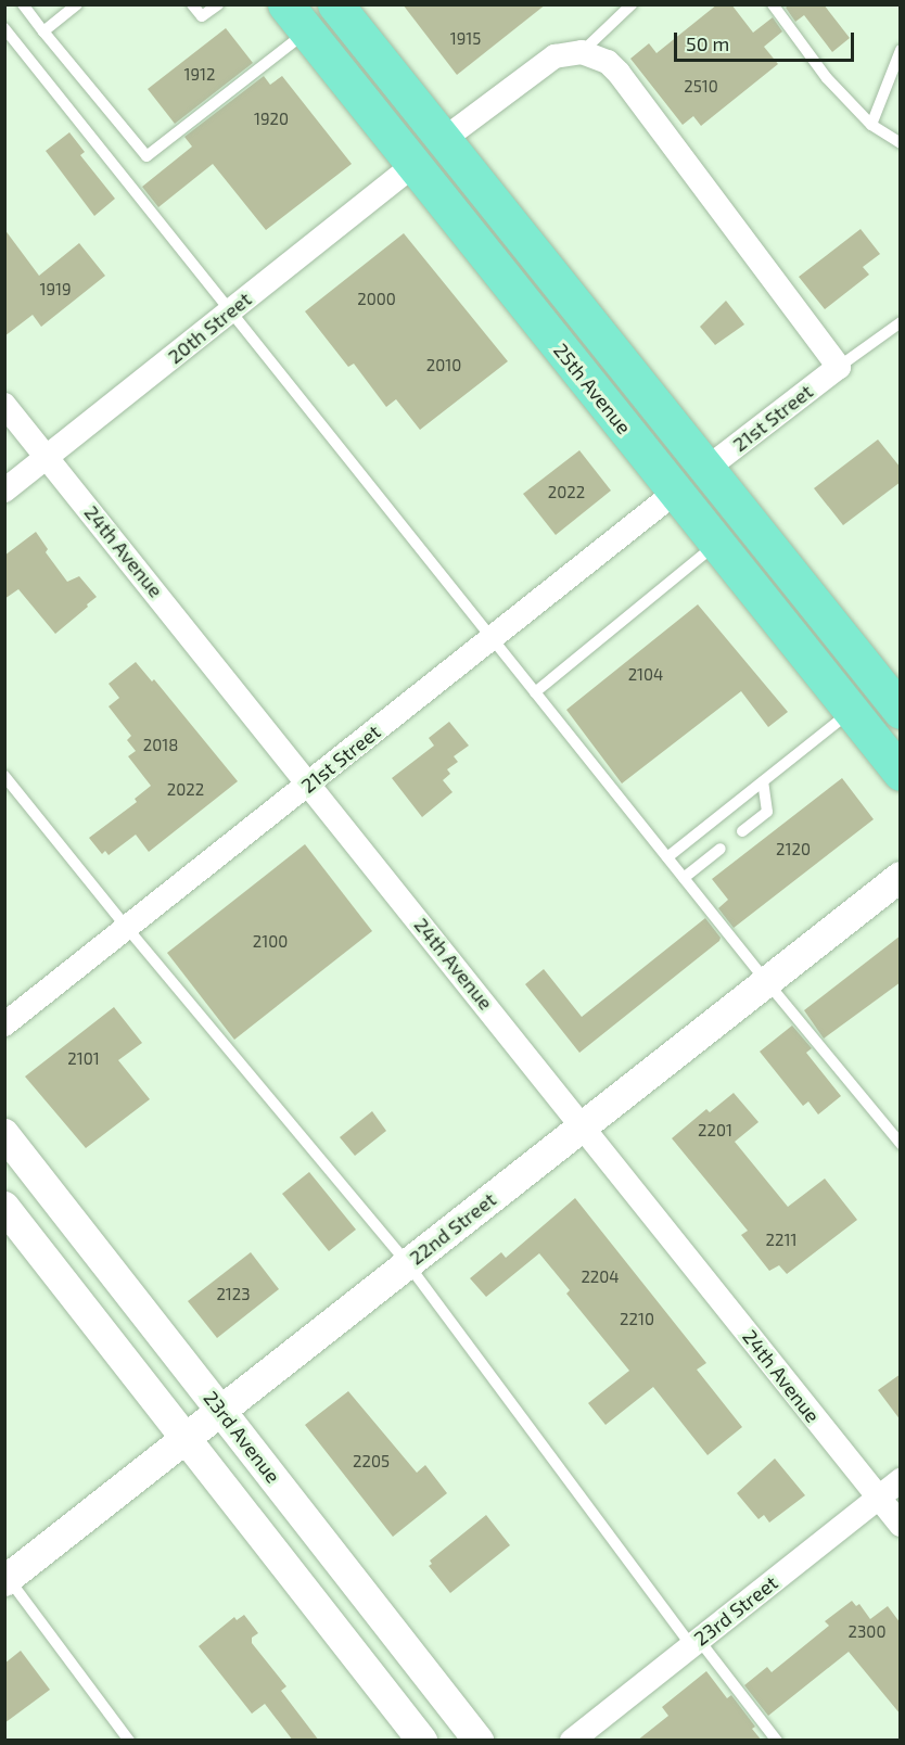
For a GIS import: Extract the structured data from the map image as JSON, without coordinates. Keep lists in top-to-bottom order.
{
  "streets": {
    "main road": ["25th Avenue"],
    "street": [
      "20th Street",
      "21st Street",
      "24th Avenue",
      "22nd Street",
      "23rd Avenue",
      "23rd Street"
    ]
  },
  "crossings": [
    ["20th Street", "25th Avenue"],
    ["20th Street", "24th Avenue"],
    ["25th Avenue", "21st Street"],
    ["21st Street", "24th Avenue"],
    ["24th Avenue", "22nd Street"],
    ["24th Avenue", "23rd Street"],
    ["22nd Street", "23rd Avenue"]
  ],
  "house_numbers": [
    "1915",
    "1912",
    "2510",
    "1920",
    "1919",
    "2000",
    "2010",
    "2022",
    "2104",
    "2018",
    "2022",
    "2120",
    "2100",
    "2101",
    "2201",
    "2211",
    "2204",
    "2123",
    "2210",
    "2205",
    "2300"
  ],
  "scale_bar": "50 m"
}
